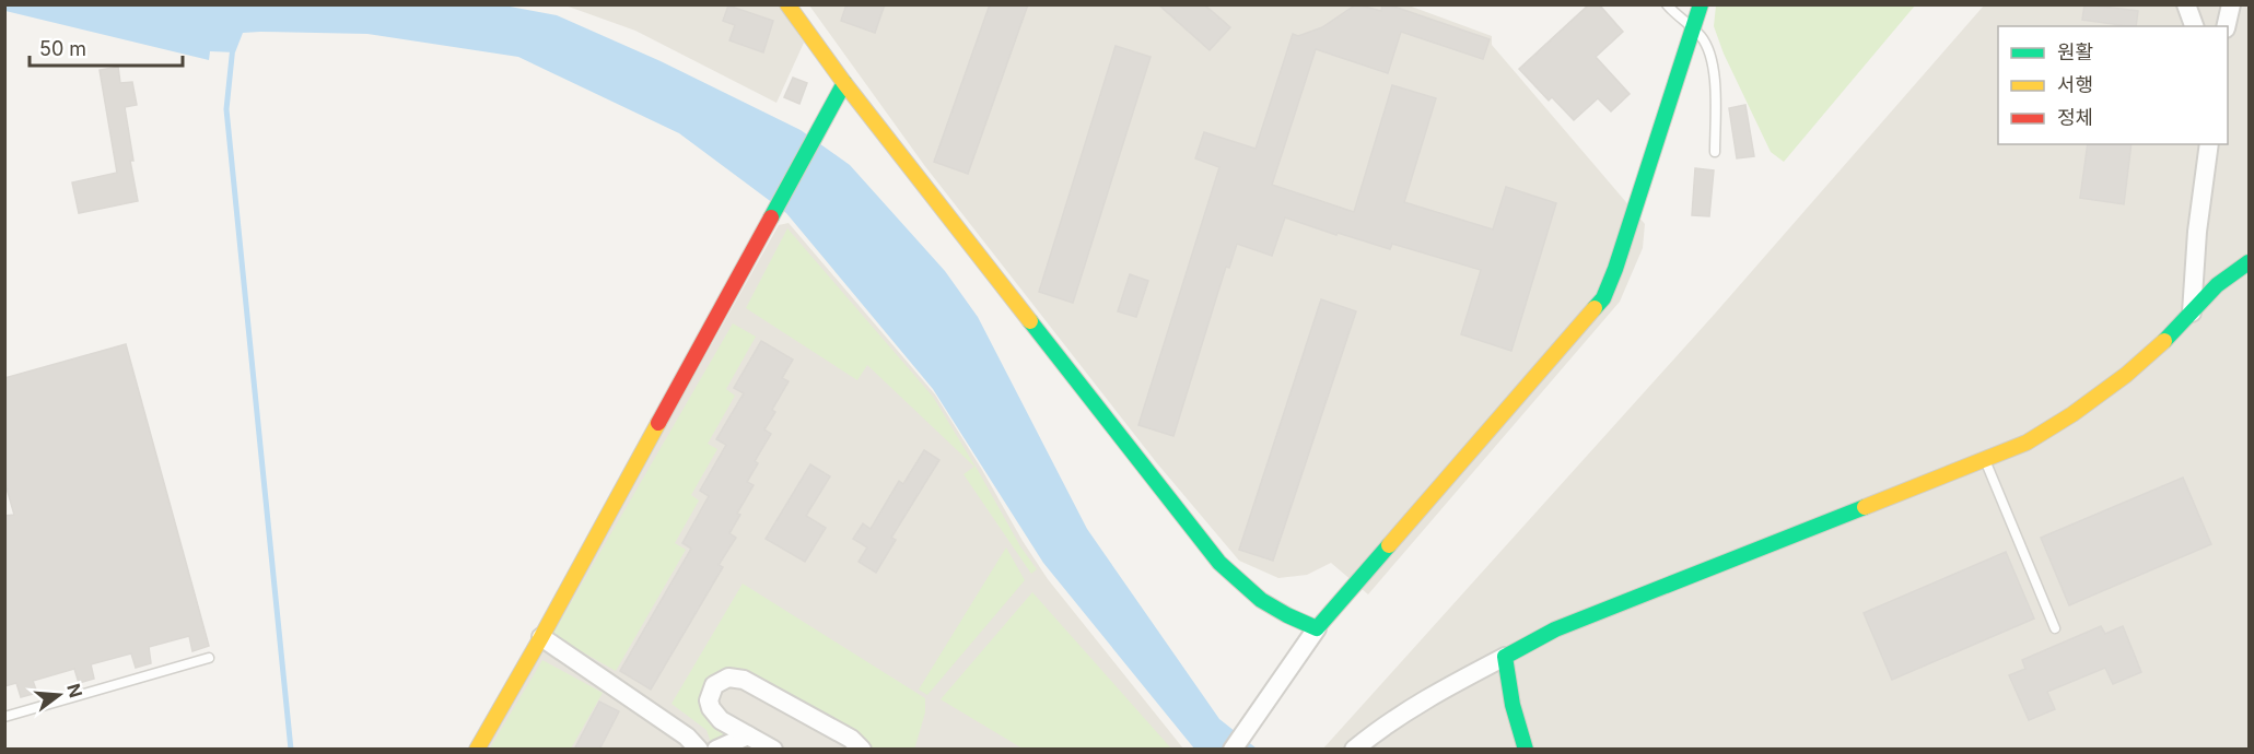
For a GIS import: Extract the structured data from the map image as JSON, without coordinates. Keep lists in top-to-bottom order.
{
  "legend": ["원활", "서행", "정체"],
  "scale_bar": "50 m",
  "north": "right"
}
